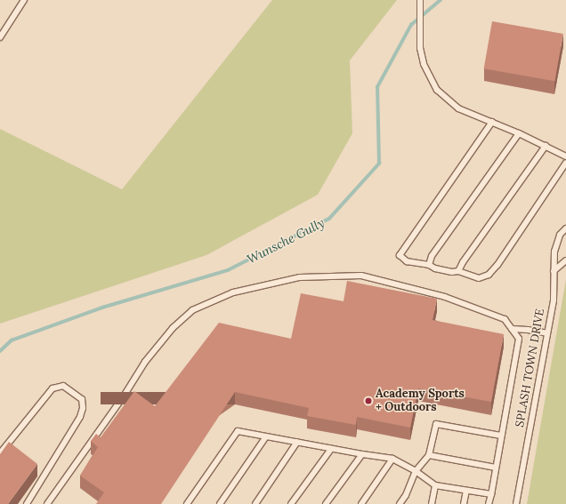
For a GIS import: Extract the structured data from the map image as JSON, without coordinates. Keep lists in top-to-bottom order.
{
  "streets": {
    "lane": ["SPLASH TOWN DRIVE"]
  },
  "water": ["Wunsche Gully"],
  "places": ["Academy Sports + Outdoors"]
}
